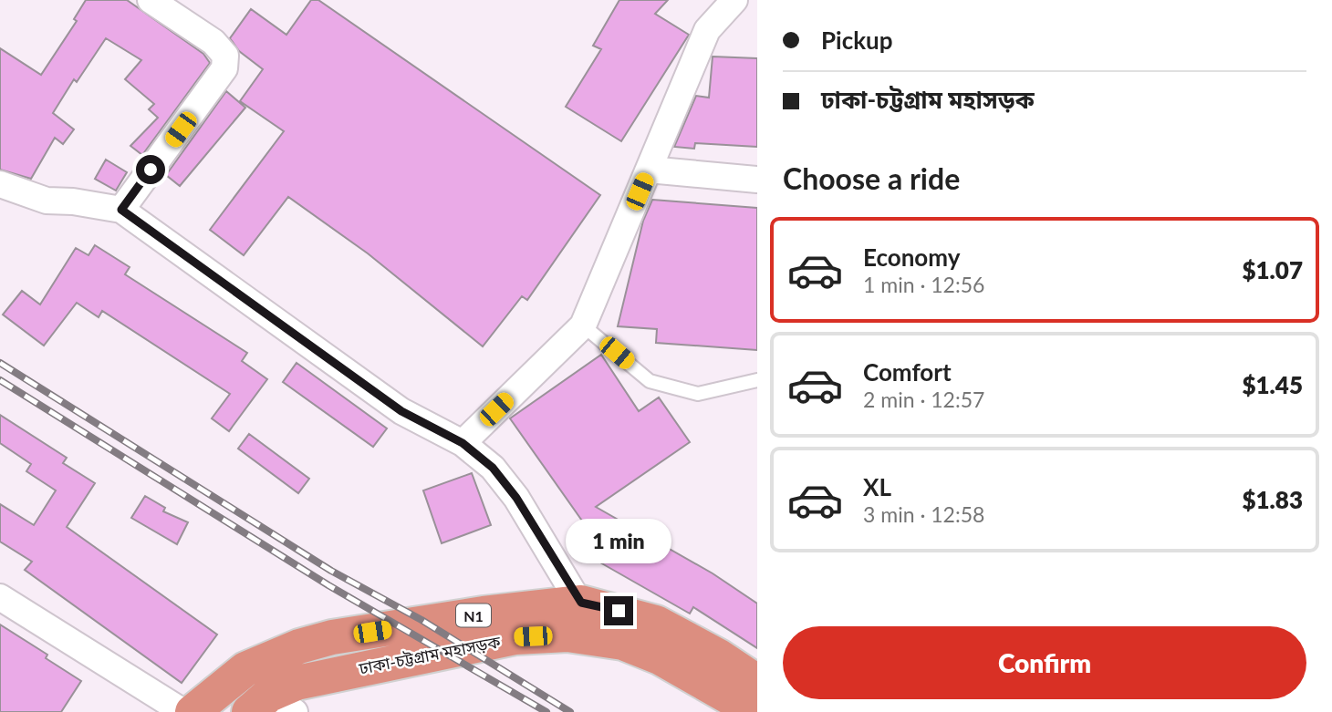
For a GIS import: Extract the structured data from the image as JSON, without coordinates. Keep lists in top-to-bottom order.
{
  "streets": {
    "highway": ["N1", "ঢাকা-চট্টগ্রাম মহাসড়ক"]
  },
  "page": {
    "banner": ["Pickup", "ঢাকা-চট্টগ্রাম মহাসড়ক"],
    "heading": "Choose a ride",
    "list": [
      {
        "name": "Economy",
        "note": "1 min · 12:56",
        "value": "$1.07"
      },
      {
        "name": "Comfort",
        "note": "2 min · 12:57",
        "value": "$1.45"
      },
      {
        "name": "XL",
        "note": "3 min · 12:58",
        "value": "$1.83"
      }
    ],
    "bubble": "1 min",
    "buttons": "Confirm"
  }
}
